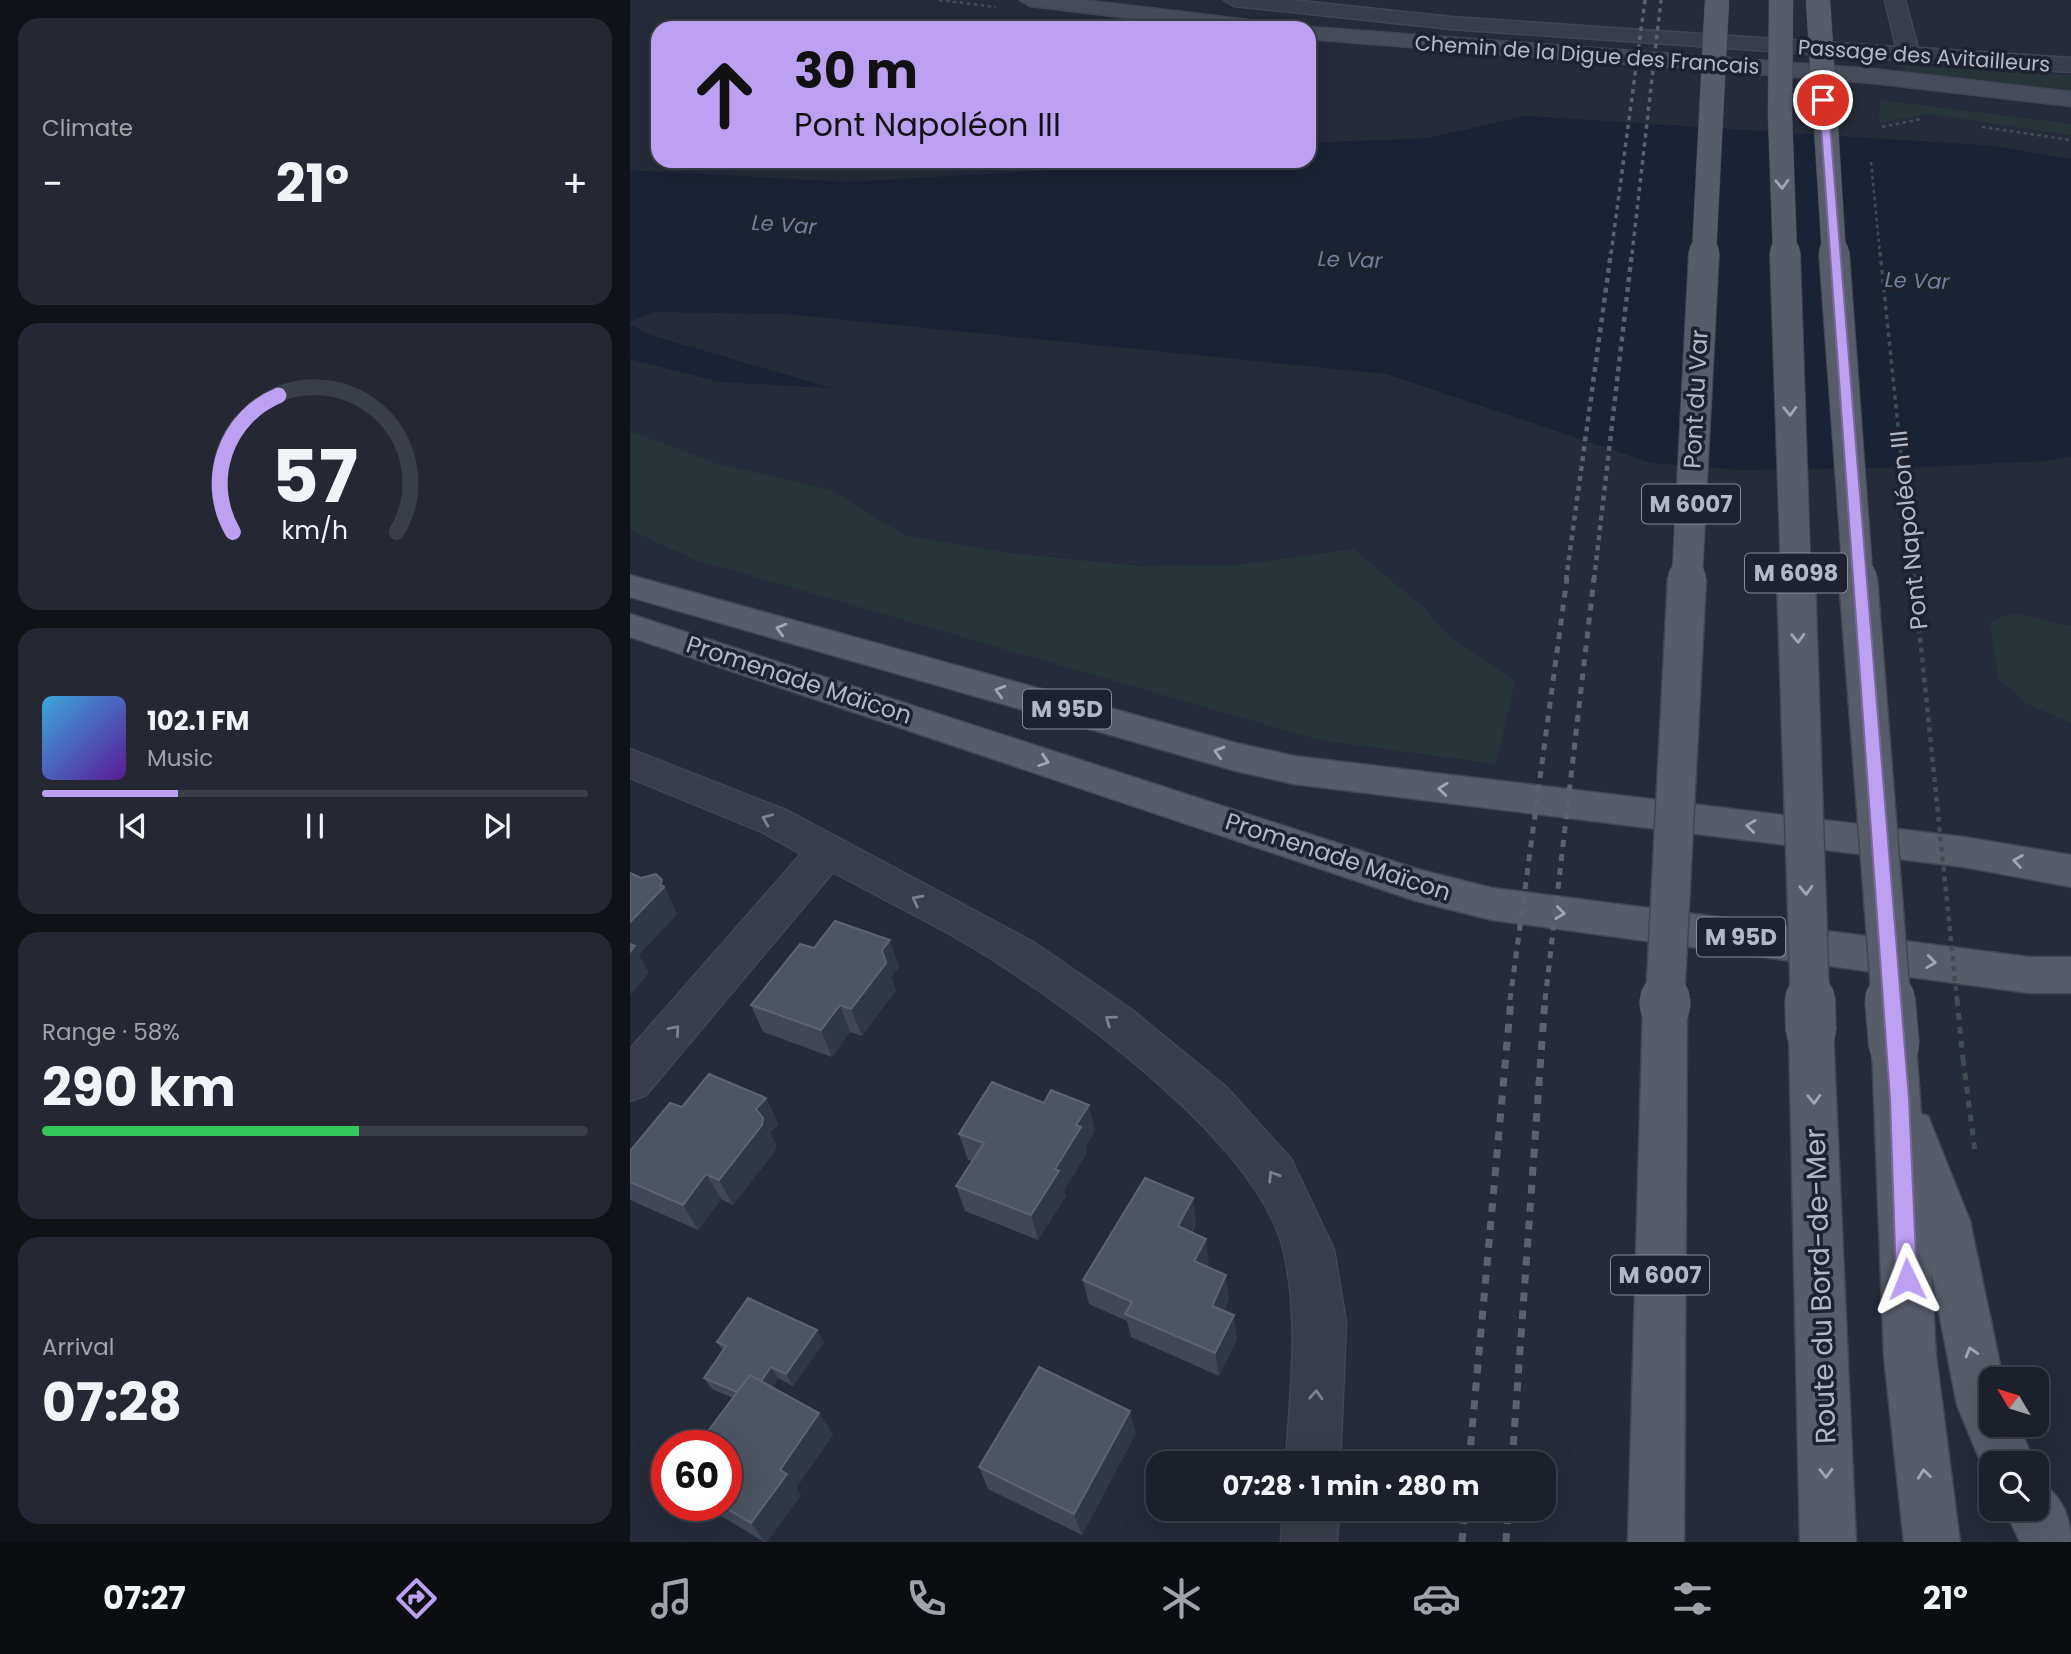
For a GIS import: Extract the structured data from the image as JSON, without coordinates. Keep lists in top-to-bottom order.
{
  "streets": {
    "main road": [
      "Chemin de la Digue des Francais",
      "Pont du Var",
      "M 6007",
      "M 6098",
      "Promenade Maïcon",
      "M 95D",
      "Route du Bord-de-Mer"
    ],
    "street": ["Passage des Avitailleurs"],
    "path": ["Pont Napoléon III"]
  },
  "water": ["Le Var"],
  "north": "top left",
  "page": {
    "tile": [
      "Climate",
      ["Range · 58%", "290 km"],
      ["Arrival", "07:28"]
    ],
    "turn": ["30 m", "Pont Napoléon III"],
    "heat": ["−", "21°", "+"],
    "song": ["102.1 FM", "Music"],
    "limit": "60",
    "trip": "07:28 · 1 min · 280 m",
    "tabs": ["07:27", "21°"],
    "gauge": ["57", "km/h"]
  }
}
